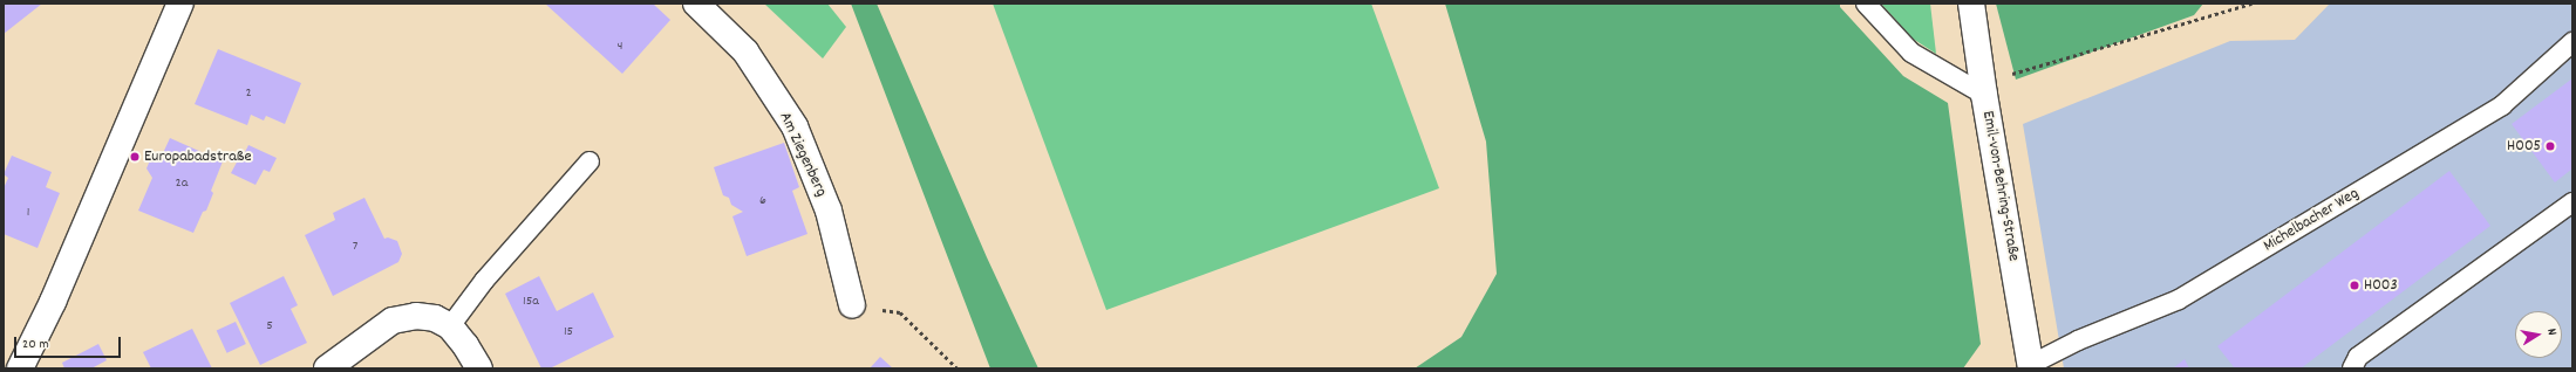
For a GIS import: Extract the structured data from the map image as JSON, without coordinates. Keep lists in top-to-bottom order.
{
  "streets": {
    "street": ["Am Ziegenberg", "Emil-von-Behring-Straße"],
    "lane": ["Michelbacher Weg"]
  },
  "crossings": [
    ["Emil-von-Behring-Straße", "Michelbacher Weg"]
  ],
  "places": ["H005", "Europabadstraße", "H003"],
  "house_numbers": [
    "4",
    "2",
    "2a",
    "6",
    "1",
    "7",
    "15a",
    "5",
    "15"
  ],
  "scale_bar": "20 m",
  "north": "right"
}
